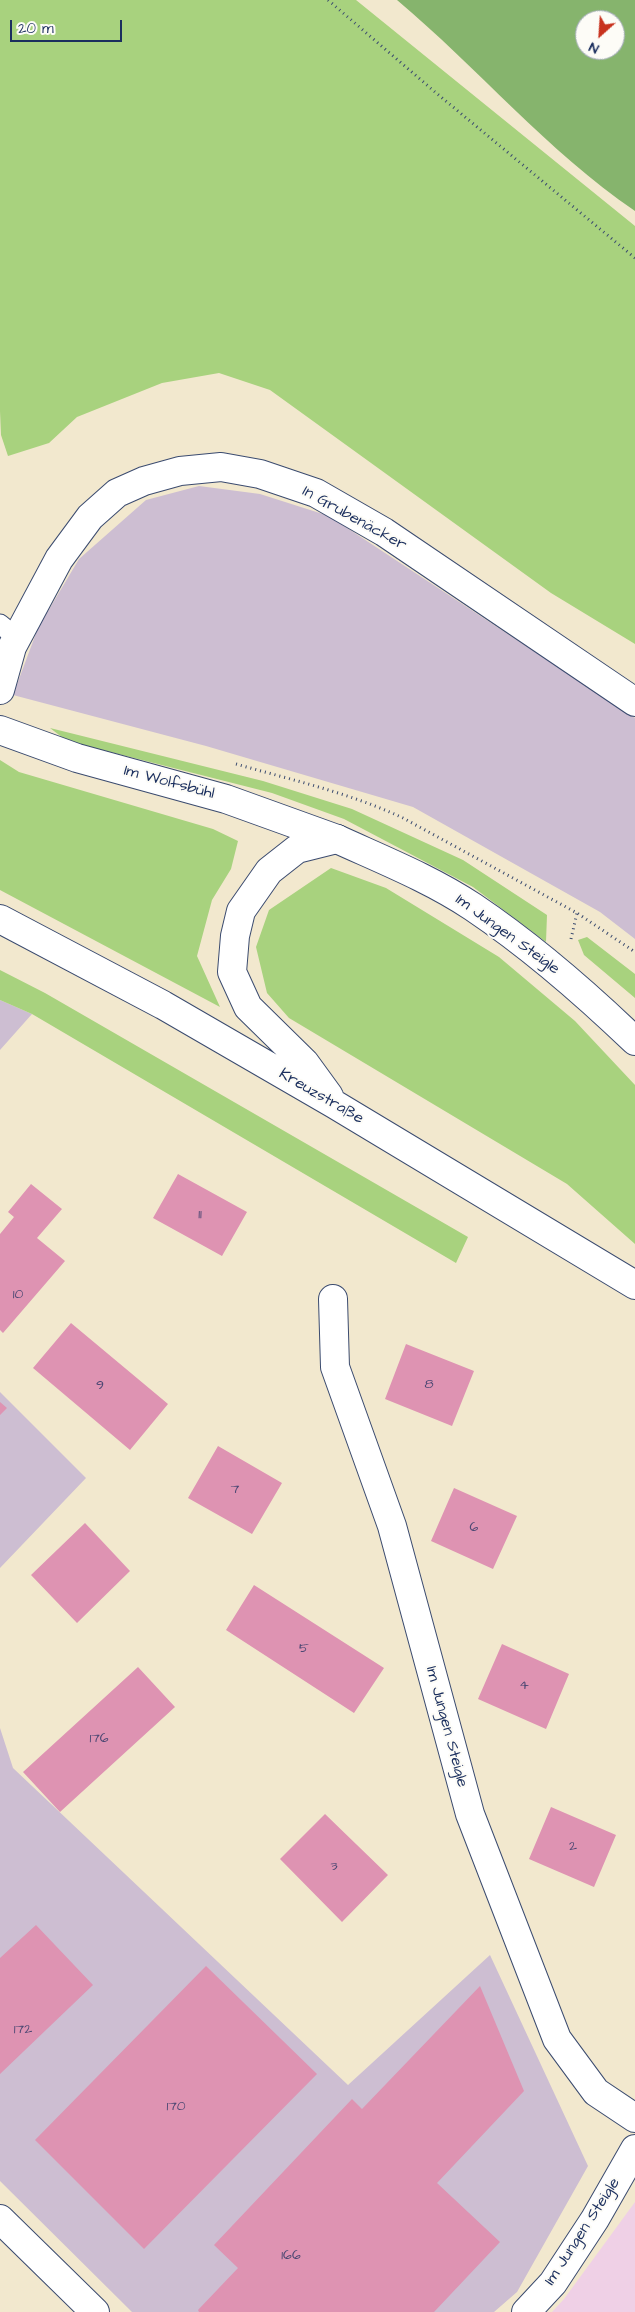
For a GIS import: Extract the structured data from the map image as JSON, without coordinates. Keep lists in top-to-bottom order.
{
  "streets": {
    "street": [
      "In Grubenäcker",
      "Im Wolfsbühl",
      "Im Jungen Steigle",
      "Kreuzstraße"
    ]
  },
  "crossings": [
    ["Im Wolfsbühl", "Im Jungen Steigle"]
  ],
  "house_numbers": [
    "11",
    "10",
    "8",
    "9",
    "7",
    "6",
    "5",
    "4",
    "176",
    "2",
    "3",
    "172",
    "170",
    "166"
  ],
  "scale_bar": "20 m",
  "north": "bottom left"
}
